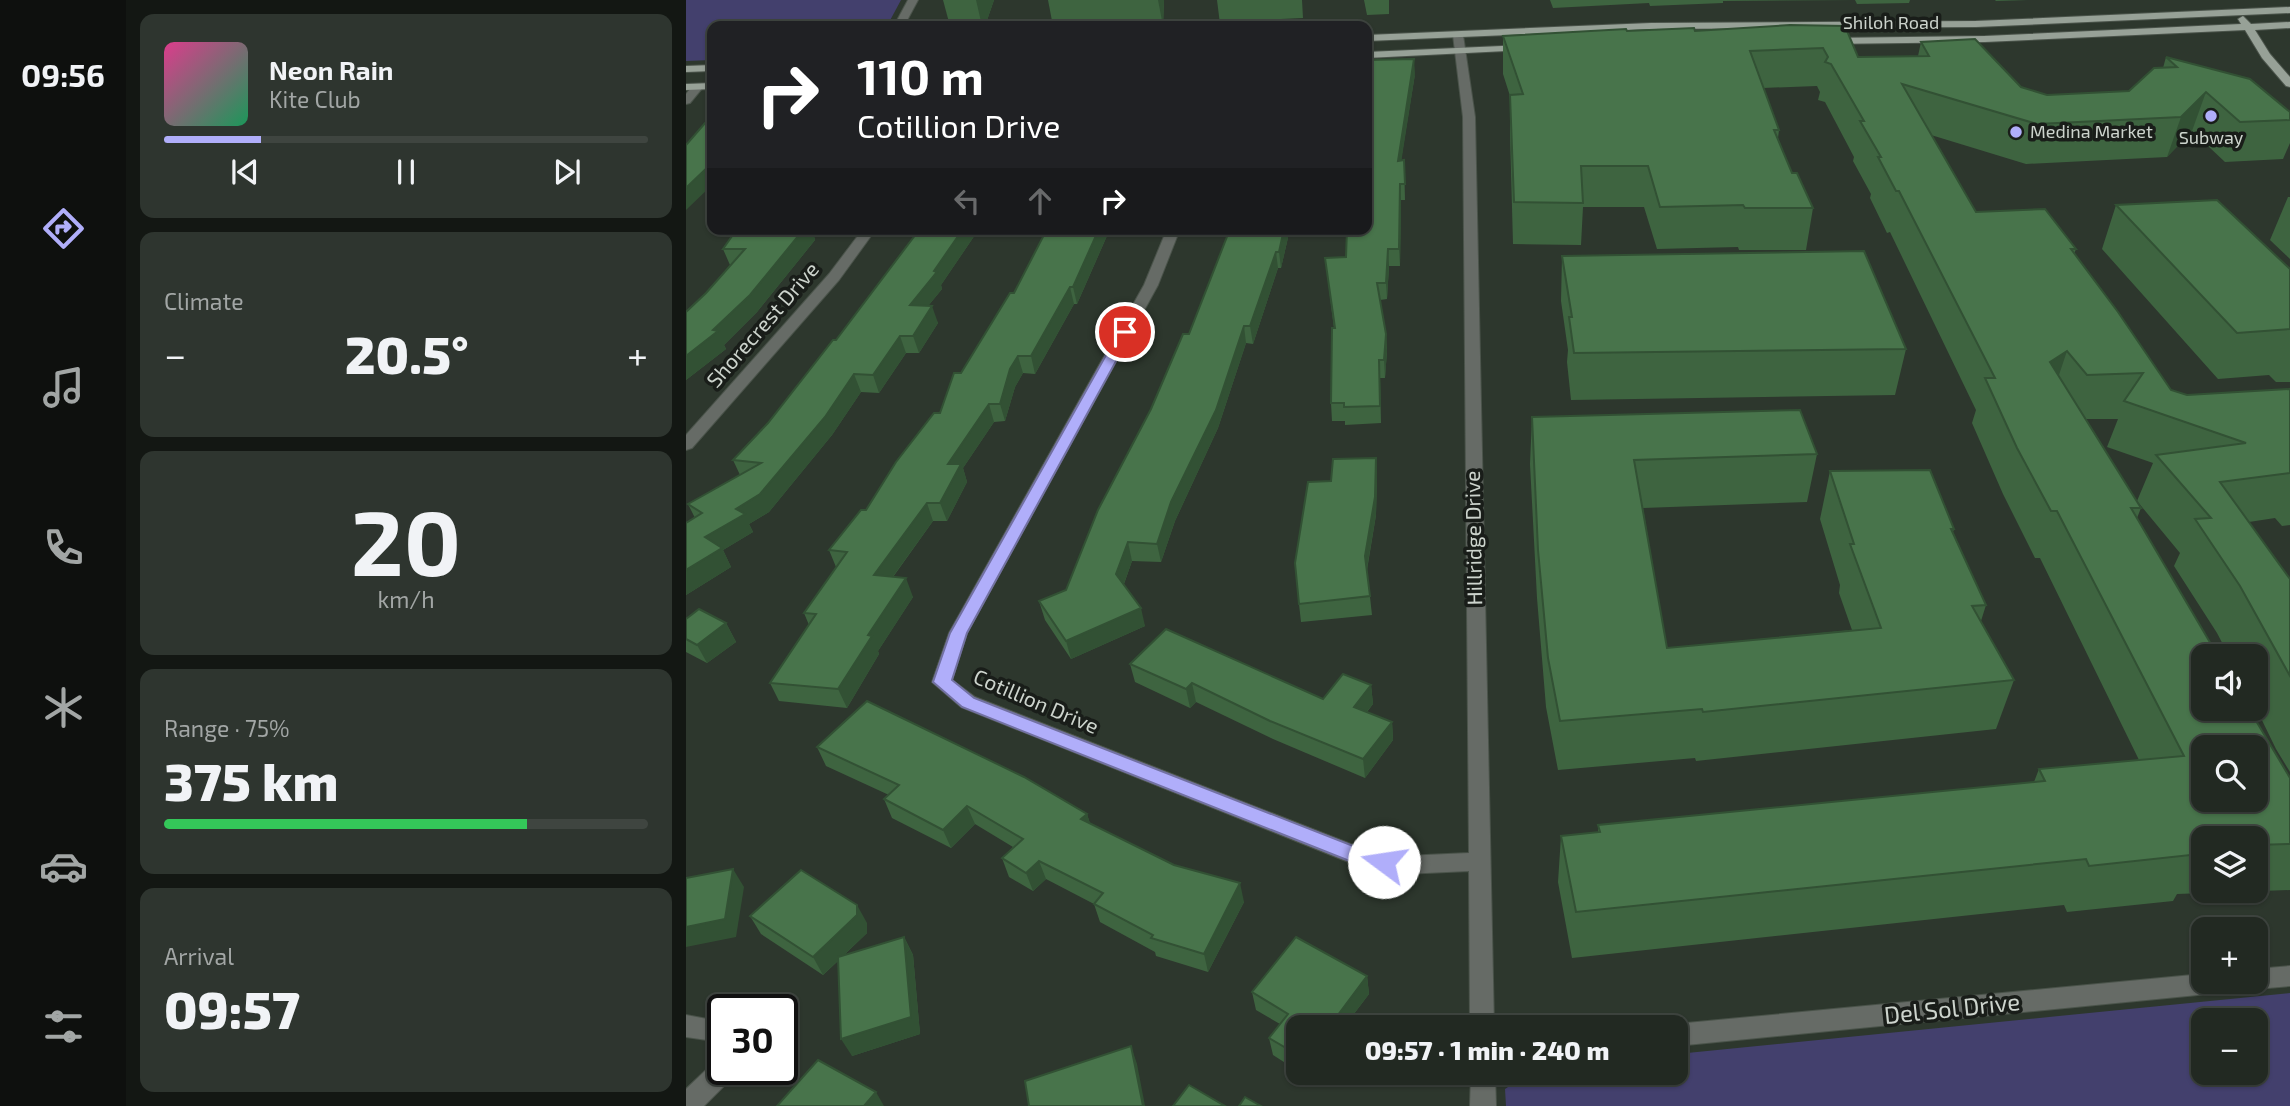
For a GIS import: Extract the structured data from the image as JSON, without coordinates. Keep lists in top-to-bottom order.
{
  "streets": {
    "main road": ["Shiloh Road"],
    "street": [
      "Shorecrest Drive",
      "Hillridge Drive",
      "Cotillion Drive",
      "Del Sol Drive"
    ]
  },
  "crossings": [
    ["Shiloh Road", "Hillridge Drive"],
    ["Hillridge Drive", "Cotillion Drive"]
  ],
  "places": ["Subway", "Medina Market"],
  "page": {
    "tabs": "09:56",
    "turn": ["110 m", "Cotillion Drive"],
    "song": ["Neon Rain", "Kite Club"],
    "tile": [
      "Climate",
      ["20", "km/h"],
      ["Range · 75%", "375 km"],
      ["Arrival", "09:57"]
    ],
    "heat": ["−", "20.5°", "+"],
    "map_buttons": ["+", "−"],
    "limit": "30",
    "trip": "09:57 · 1 min · 240 m"
  }
}
